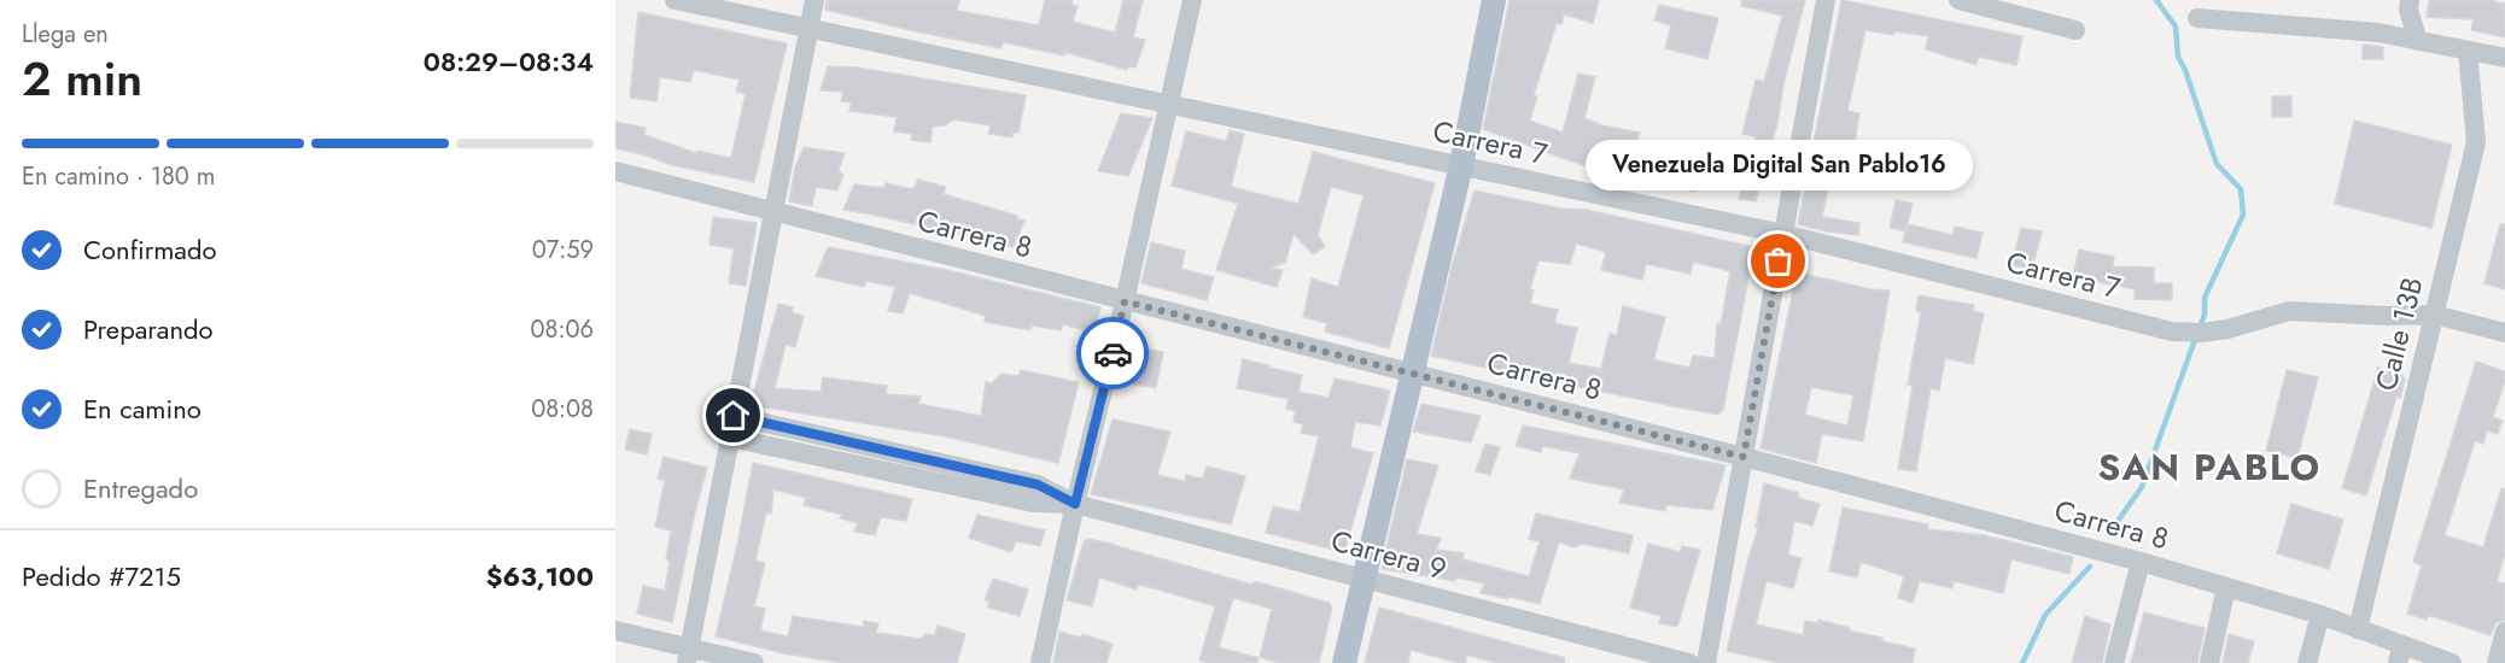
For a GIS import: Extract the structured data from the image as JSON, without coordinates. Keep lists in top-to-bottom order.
{
  "streets": {
    "street": [
      "Carrera 7",
      "Carrera 8",
      "Calle 13B",
      "Carrera 9"
    ]
  },
  "crossings": [
    ["Carrera 7", "Calle 13B"],
    ["Carrera 8", "Calle 13B"]
  ],
  "districts": ["SAN PABLO"],
  "places": ["Venezuela Digital San Pablo16"],
  "page": {
    "heading": ["2 min", "Llega en", "08:29–08:34"],
    "panel": ["Pedido #7215", "$63,100"],
    "bar": "En camino · 180 m",
    "bubble": "Venezuela Digital San Pablo16",
    "list": [
      ["Confirmado", "07:59"],
      ["Preparando", "08:06"],
      ["En camino", "08:08"],
      "Entregado"
    ]
  }
}
